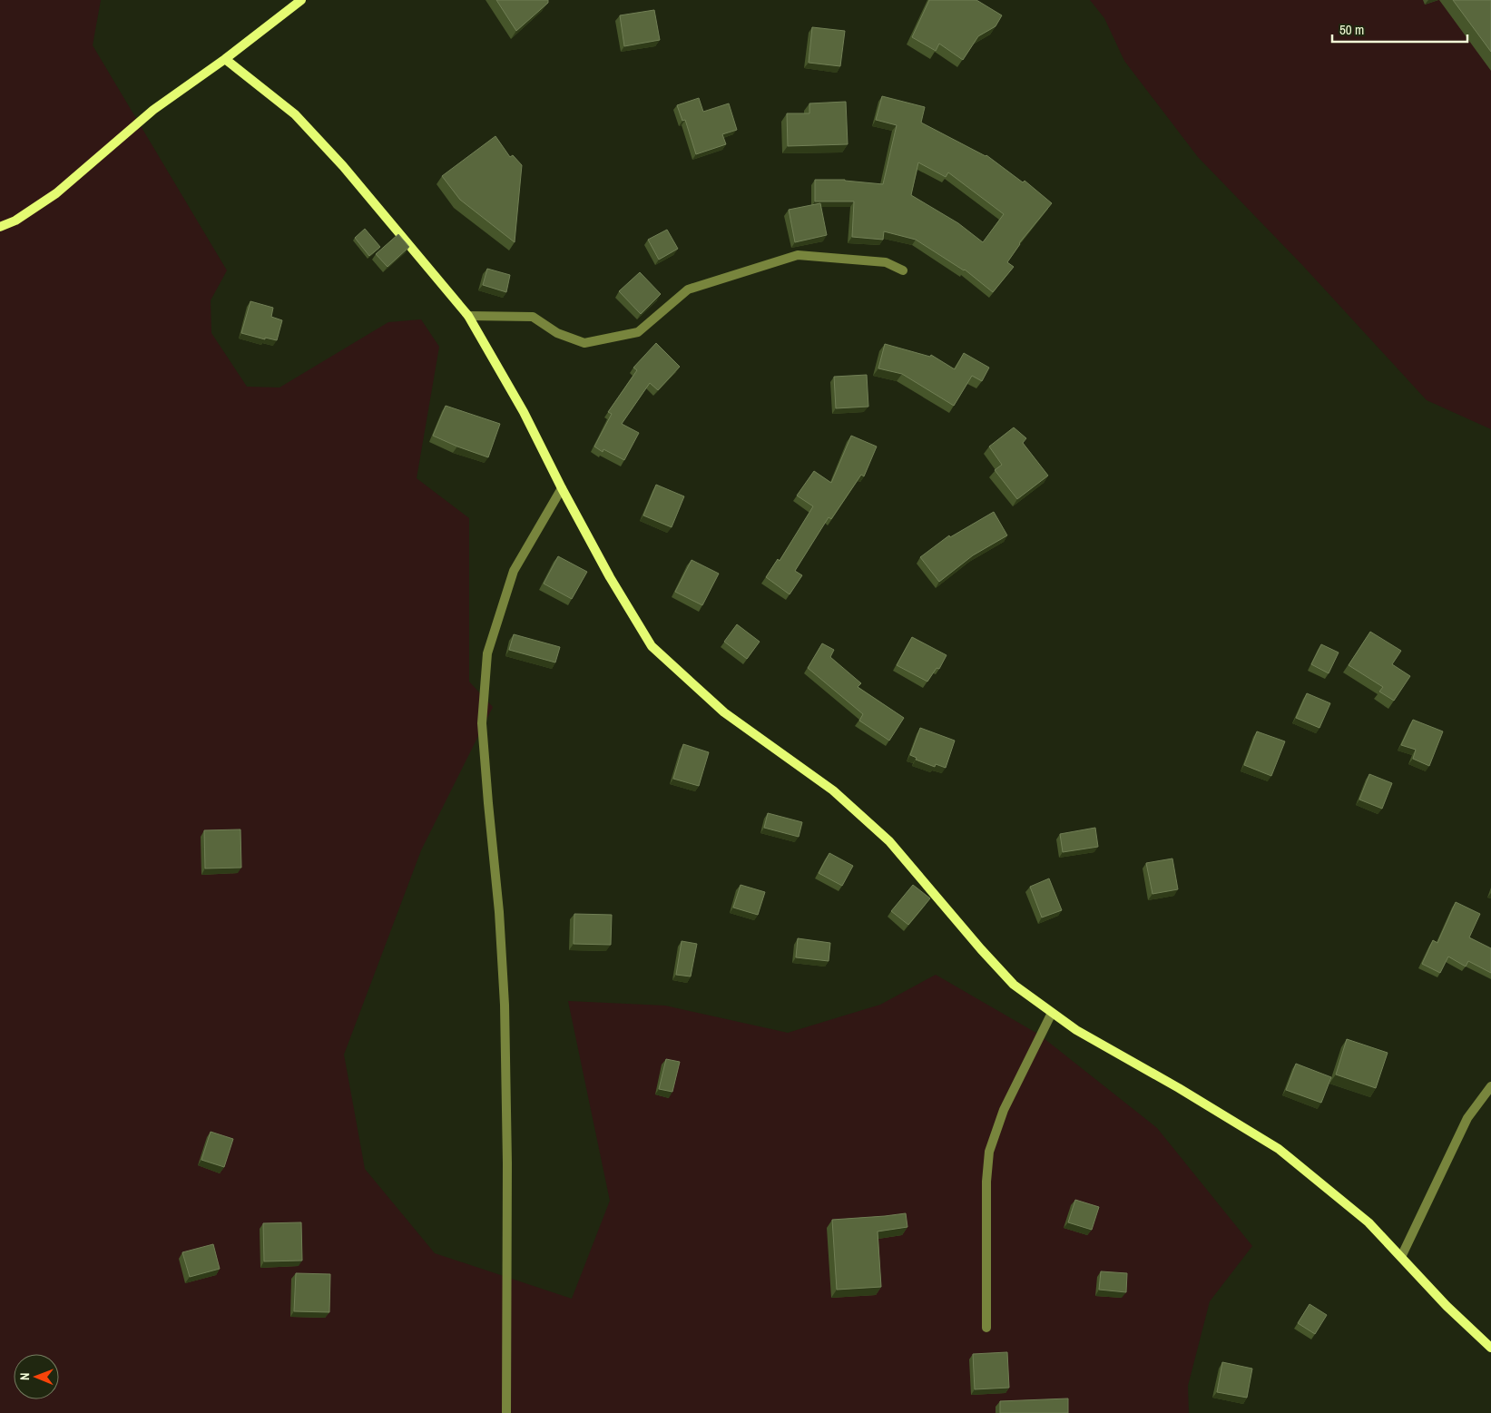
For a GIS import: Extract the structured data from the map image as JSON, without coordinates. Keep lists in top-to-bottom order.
{
  "scale_bar": "50 m",
  "north": "left"
}
